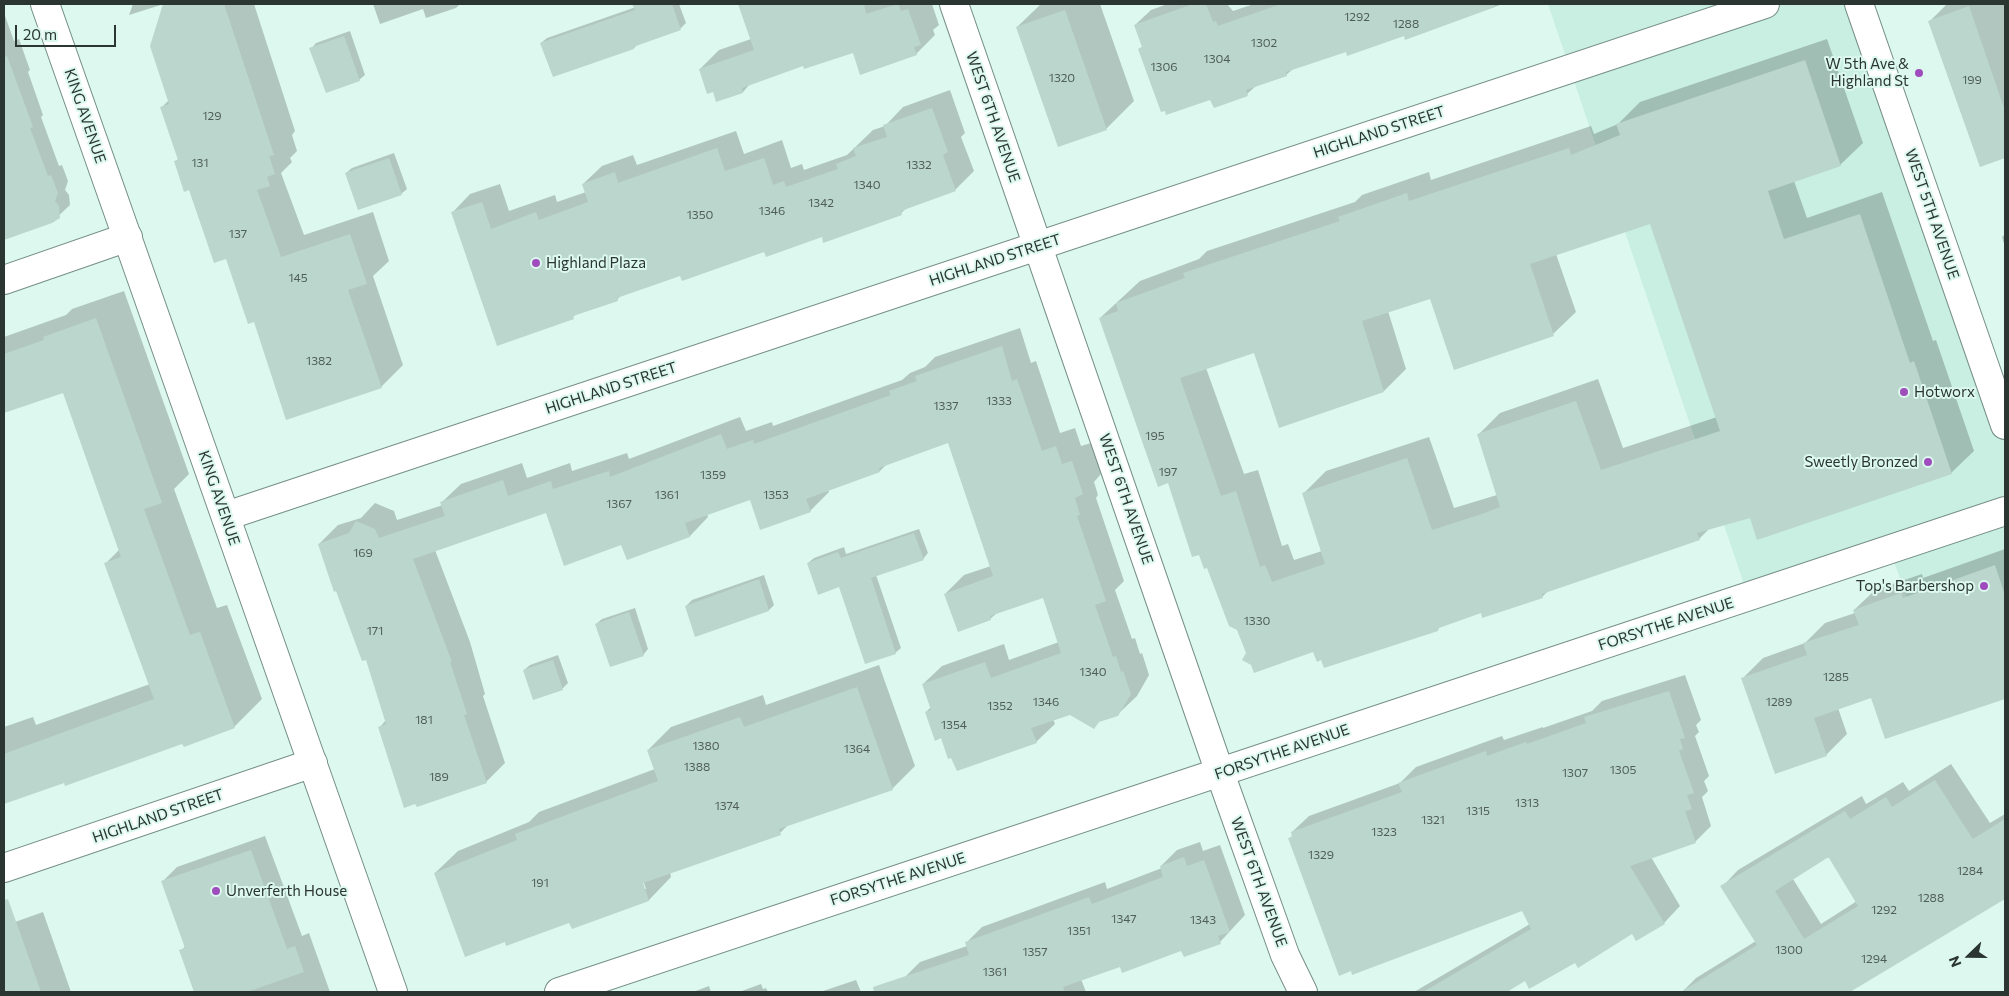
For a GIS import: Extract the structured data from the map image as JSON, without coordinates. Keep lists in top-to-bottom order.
{
  "streets": {
    "street": [
      "KING AVENUE",
      "WEST 6TH AVENUE",
      "HIGHLAND STREET",
      "WEST 5TH AVENUE",
      "FORSYTHE AVENUE"
    ]
  },
  "crossings": [
    ["KING AVENUE", "HIGHLAND STREET"],
    ["WEST 6TH AVENUE", "HIGHLAND STREET"],
    ["WEST 6TH AVENUE", "FORSYTHE AVENUE"]
  ],
  "places": [
    "W 5th Ave & Highland St",
    "Highland Plaza",
    "Hotworx",
    "Sweetly Bronzed",
    "Top's Barbershop",
    "Unverferth House"
  ],
  "house_numbers": [
    "1292",
    "1288",
    "1302",
    "1304",
    "1306",
    "1320",
    "199",
    "129",
    "131",
    "1332",
    "1340",
    "1342",
    "1346",
    "1350",
    "137",
    "145",
    "1382",
    "1333",
    "1337",
    "195",
    "197",
    "1359",
    "1361",
    "1353",
    "1367",
    "169",
    "1330",
    "171",
    "1340",
    "1285",
    "1346",
    "1289",
    "1352",
    "181",
    "1354",
    "1380",
    "1364",
    "1388",
    "1305",
    "1307",
    "189",
    "1313",
    "1374",
    "1315",
    "1321",
    "1323",
    "1329",
    "1284",
    "191",
    "1288",
    "1292",
    "1347",
    "1343",
    "1351",
    "1300",
    "1357",
    "1294",
    "1361"
  ],
  "scale_bar": "20 m",
  "north": "left"
}
